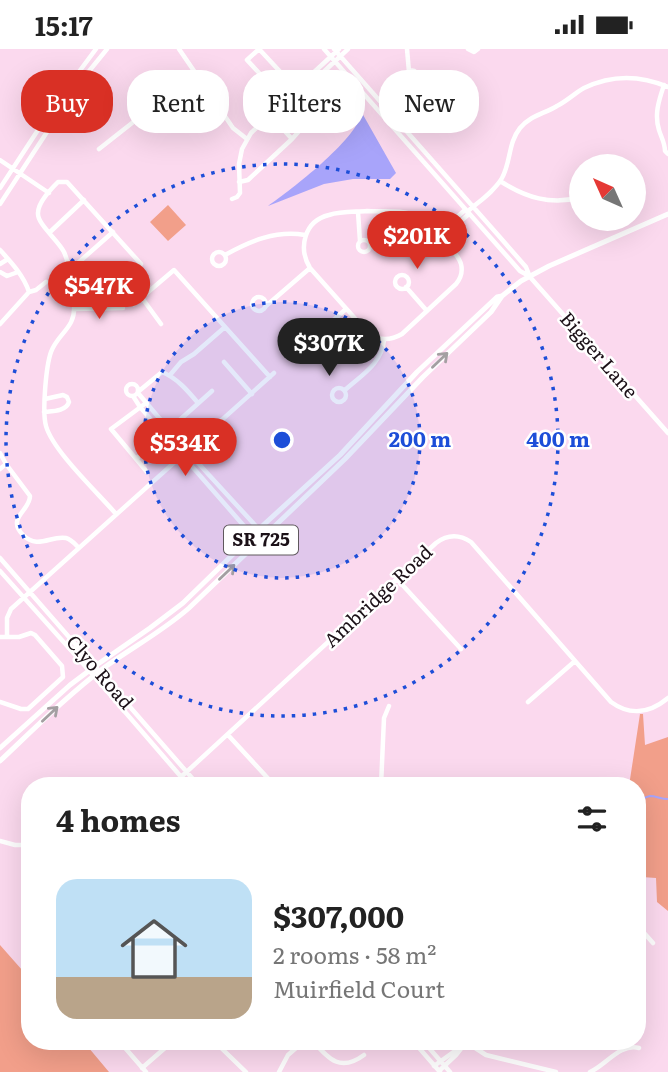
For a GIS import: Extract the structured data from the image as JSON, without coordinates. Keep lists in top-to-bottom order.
{
  "streets": {
    "main road": ["SR 725"],
    "street": ["Bigger Lane", "Ambridge Road", "Clyo Road"]
  },
  "crossings": [
    ["Bigger Lane", "SR 725"],
    ["SR 725", "Clyo Road"],
    ["Ambridge Road", "Clyo Road"]
  ],
  "north": "top left",
  "page": {
    "status": "15:17",
    "chip": [
      "Buy",
      "Rent",
      "Filters",
      "New"
    ],
    "price": [
      "$201K",
      "$547K",
      "$307K",
      "$534K"
    ],
    "heading": "4 homes",
    "list": [
      {
        "name": "$307,000",
        "note": "2 rooms · 58 m² · Muirfield Court"
      }
    ]
  },
  "rings": ["200 m", "400 m"]
}
